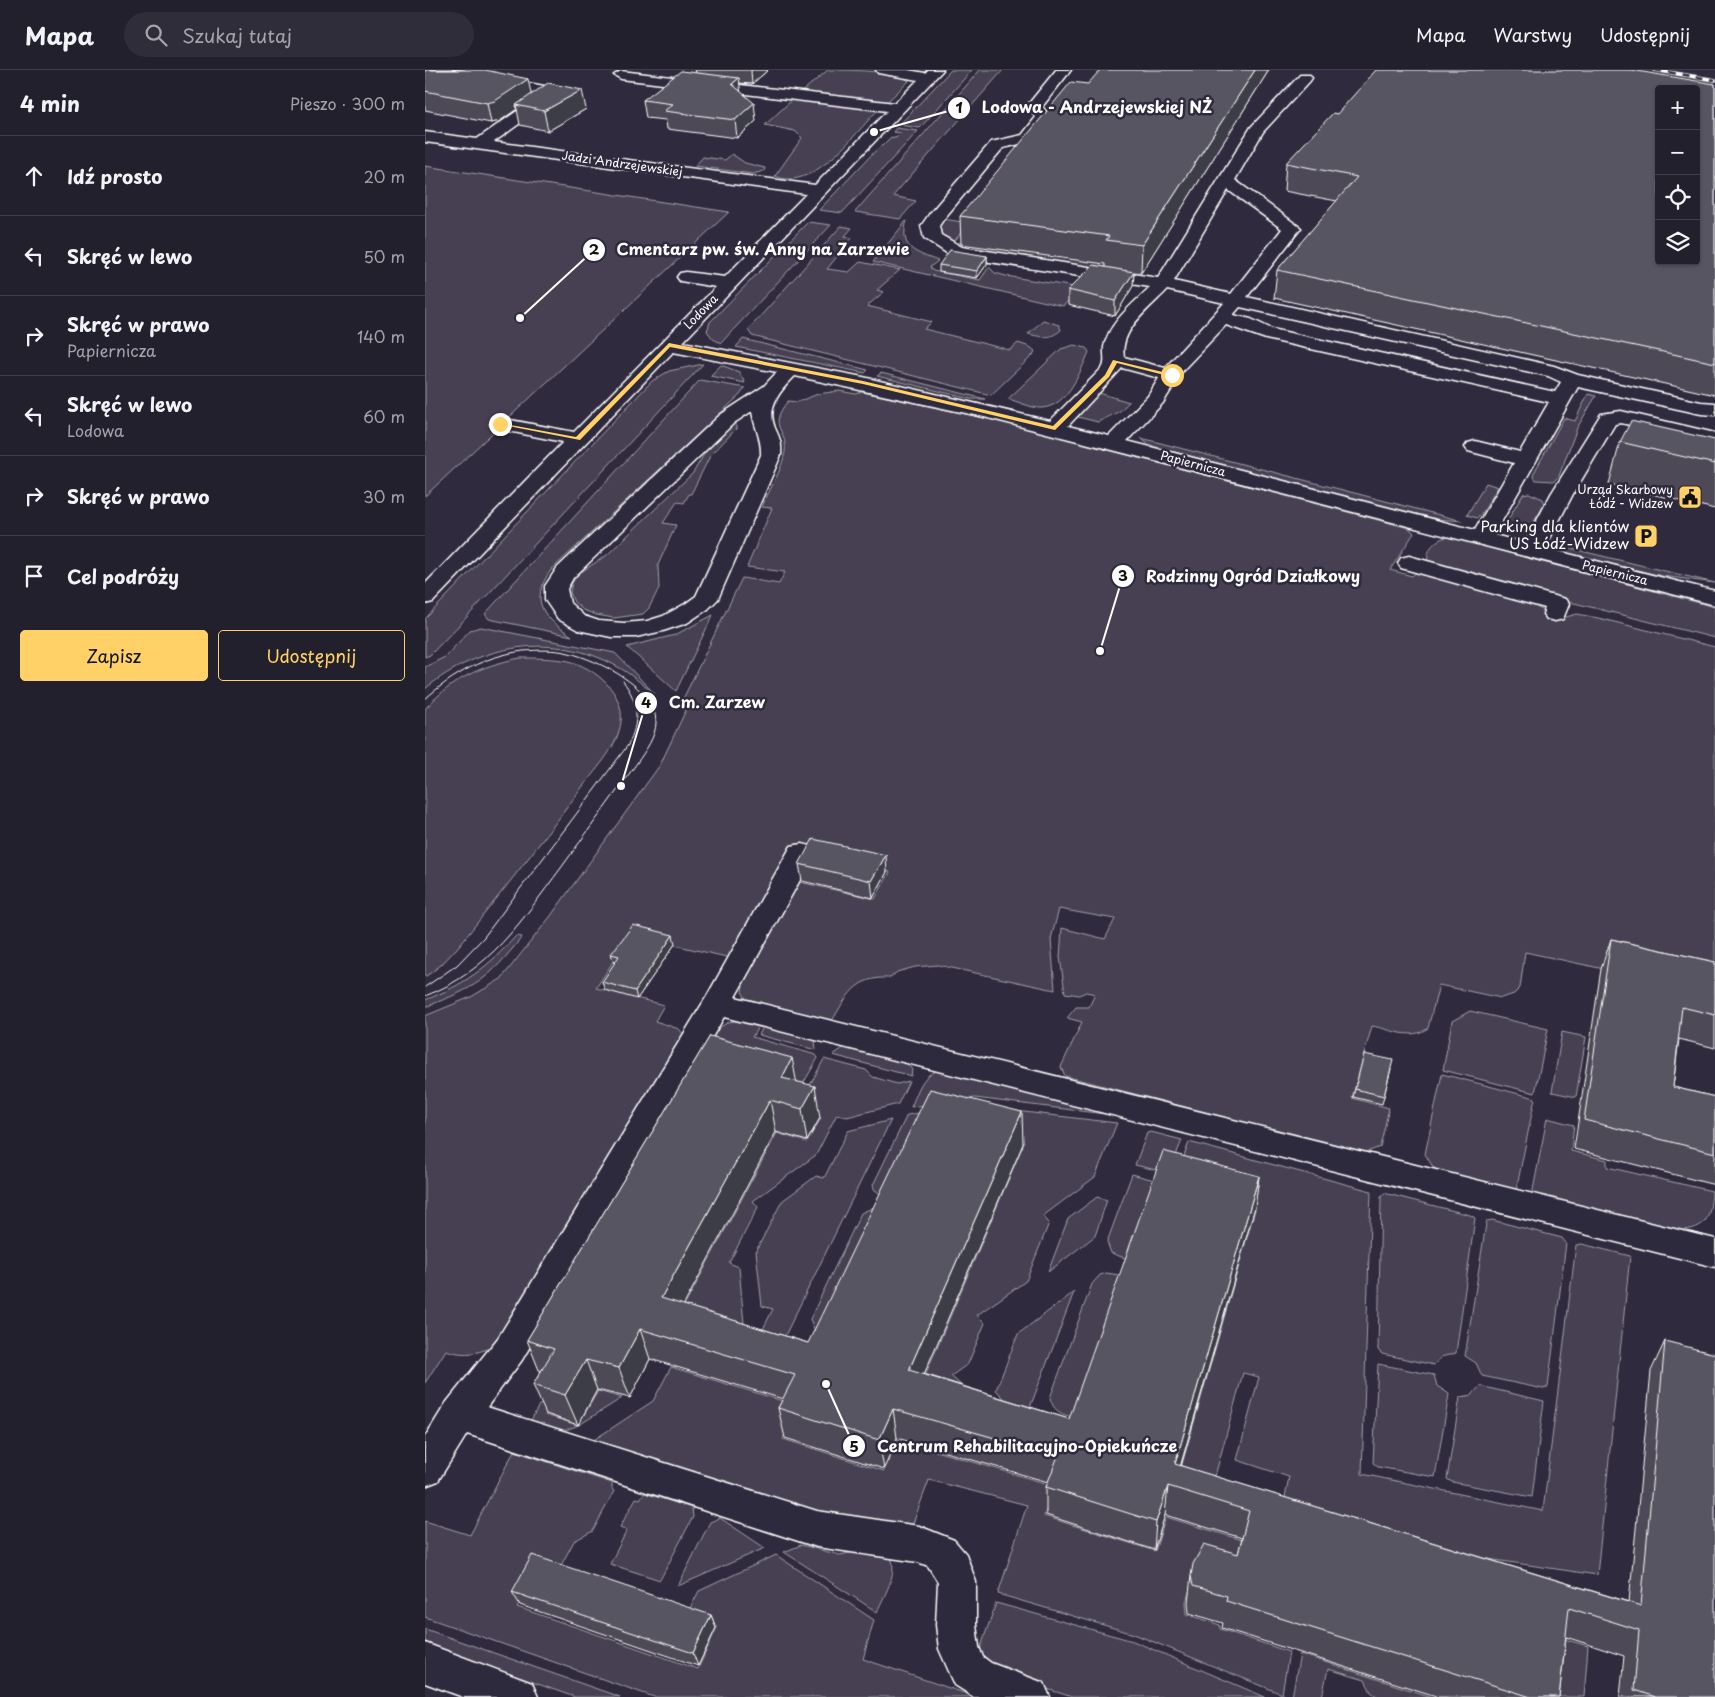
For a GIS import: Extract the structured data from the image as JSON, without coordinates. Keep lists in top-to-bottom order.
{
  "streets": {
    "street": ["Jadzi Andrzejewskiej", "Lodowa", "Papiernicza"]
  },
  "crossings": [
    ["Jadzi Andrzejewskiej", "Lodowa"],
    ["Lodowa", "Papiernicza"]
  ],
  "places": {
    "other": [
      "Lodowa - Andrzejewskiej NŻ",
      "Cmentarz pw. św. Anny na Zarzewie",
      "Rodzinny Ogród Działkowy",
      "Cm. Zarzew",
      "Centrum Rehabilitacyjno-Opiekuńcze"
    ],
    "public building": ["Urząd Skarbowy Łódź - Widzew"],
    "parking": ["Parking dla klientów US Łódź-Widzew"]
  },
  "page": {
    "header": "Mapa",
    "search": "Szukaj tutaj",
    "nav": ["Mapa", "Warstwy", "Udostępnij"],
    "heading": ["4 min", "Pieszo · 300 m"],
    "map_buttons": ["+", "−"],
    "list": [
      ["Idź prosto", "20 m"],
      ["Skręć w lewo", "50 m"],
      ["Skręć w prawo", "Papiernicza", "140 m"],
      ["Skręć w lewo", "Lodowa", "60 m"],
      ["Skręć w prawo", "30 m"],
      "Cel podróży"
    ],
    "buttons": ["Zapisz", "Udostępnij"]
  }
}
